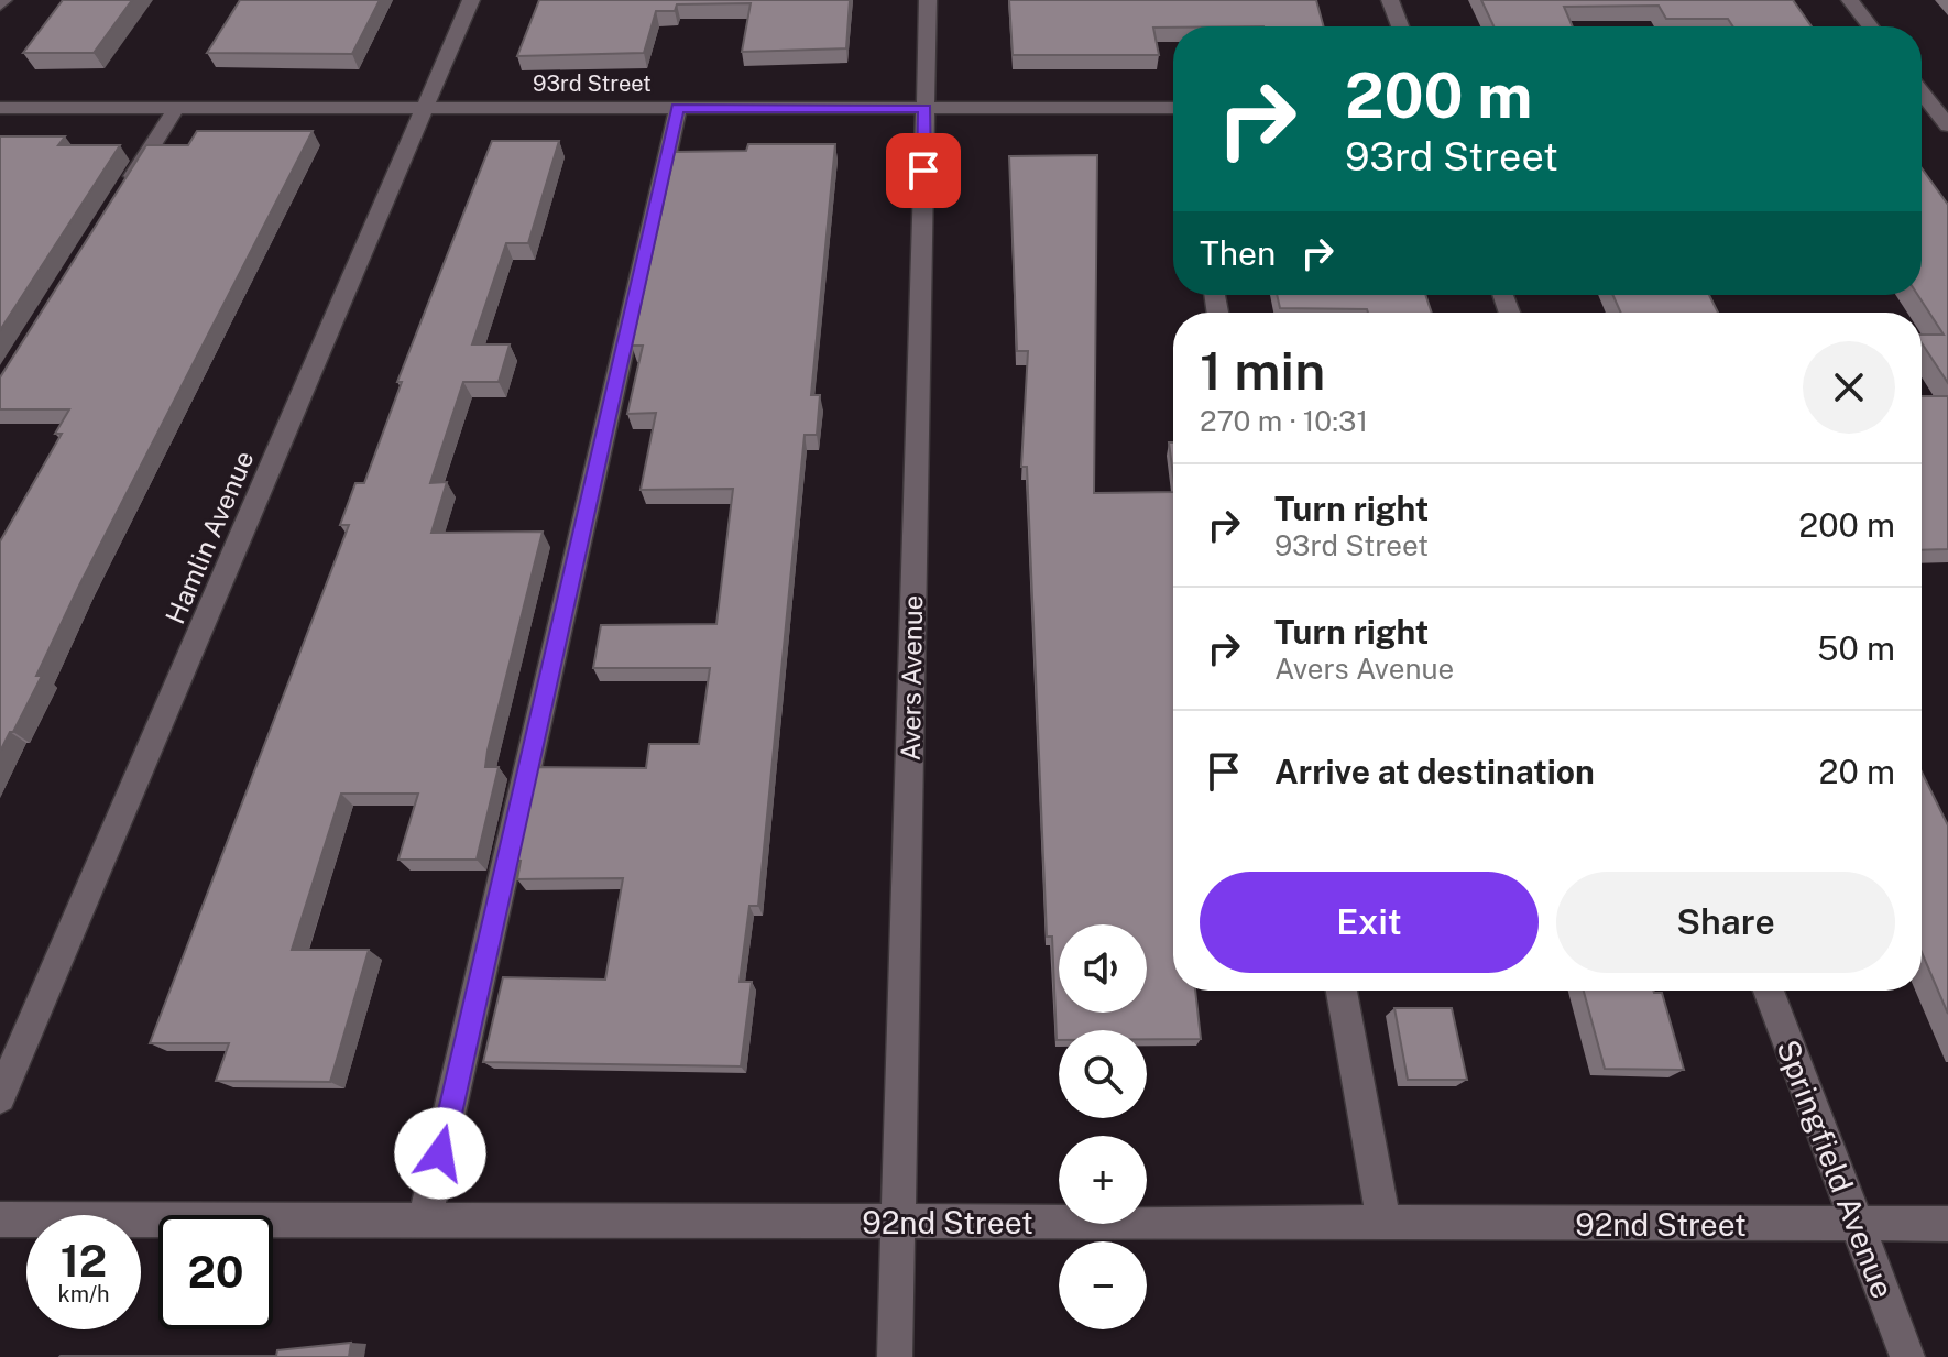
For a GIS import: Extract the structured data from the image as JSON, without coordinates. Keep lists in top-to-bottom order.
{
  "streets": {
    "street": [
      "93rd Street",
      "Hamlin Avenue",
      "Avers Avenue",
      "Springfield Avenue",
      "92nd Street"
    ]
  },
  "crossings": [
    ["93rd Street", "Hamlin Avenue"],
    ["93rd Street", "Avers Avenue"],
    ["Avers Avenue", "92nd Street"],
    ["Springfield Avenue", "92nd Street"]
  ],
  "page": {
    "turn": ["200 m", "93rd Street"],
    "then": "Then",
    "heading": ["1 min", "270 m · 10:31"],
    "list": [
      {
        "name": "Turn right",
        "note": "93rd Street",
        "value": "200 m"
      },
      {
        "name": "Turn right",
        "note": "Avers Avenue",
        "value": "50 m"
      },
      {
        "name": "Arrive at destination",
        "value": "20 m"
      }
    ],
    "buttons": ["Exit", "Share"],
    "map_buttons": ["+", "−"],
    "speed": "12 km/h",
    "limit": "20"
  }
}
